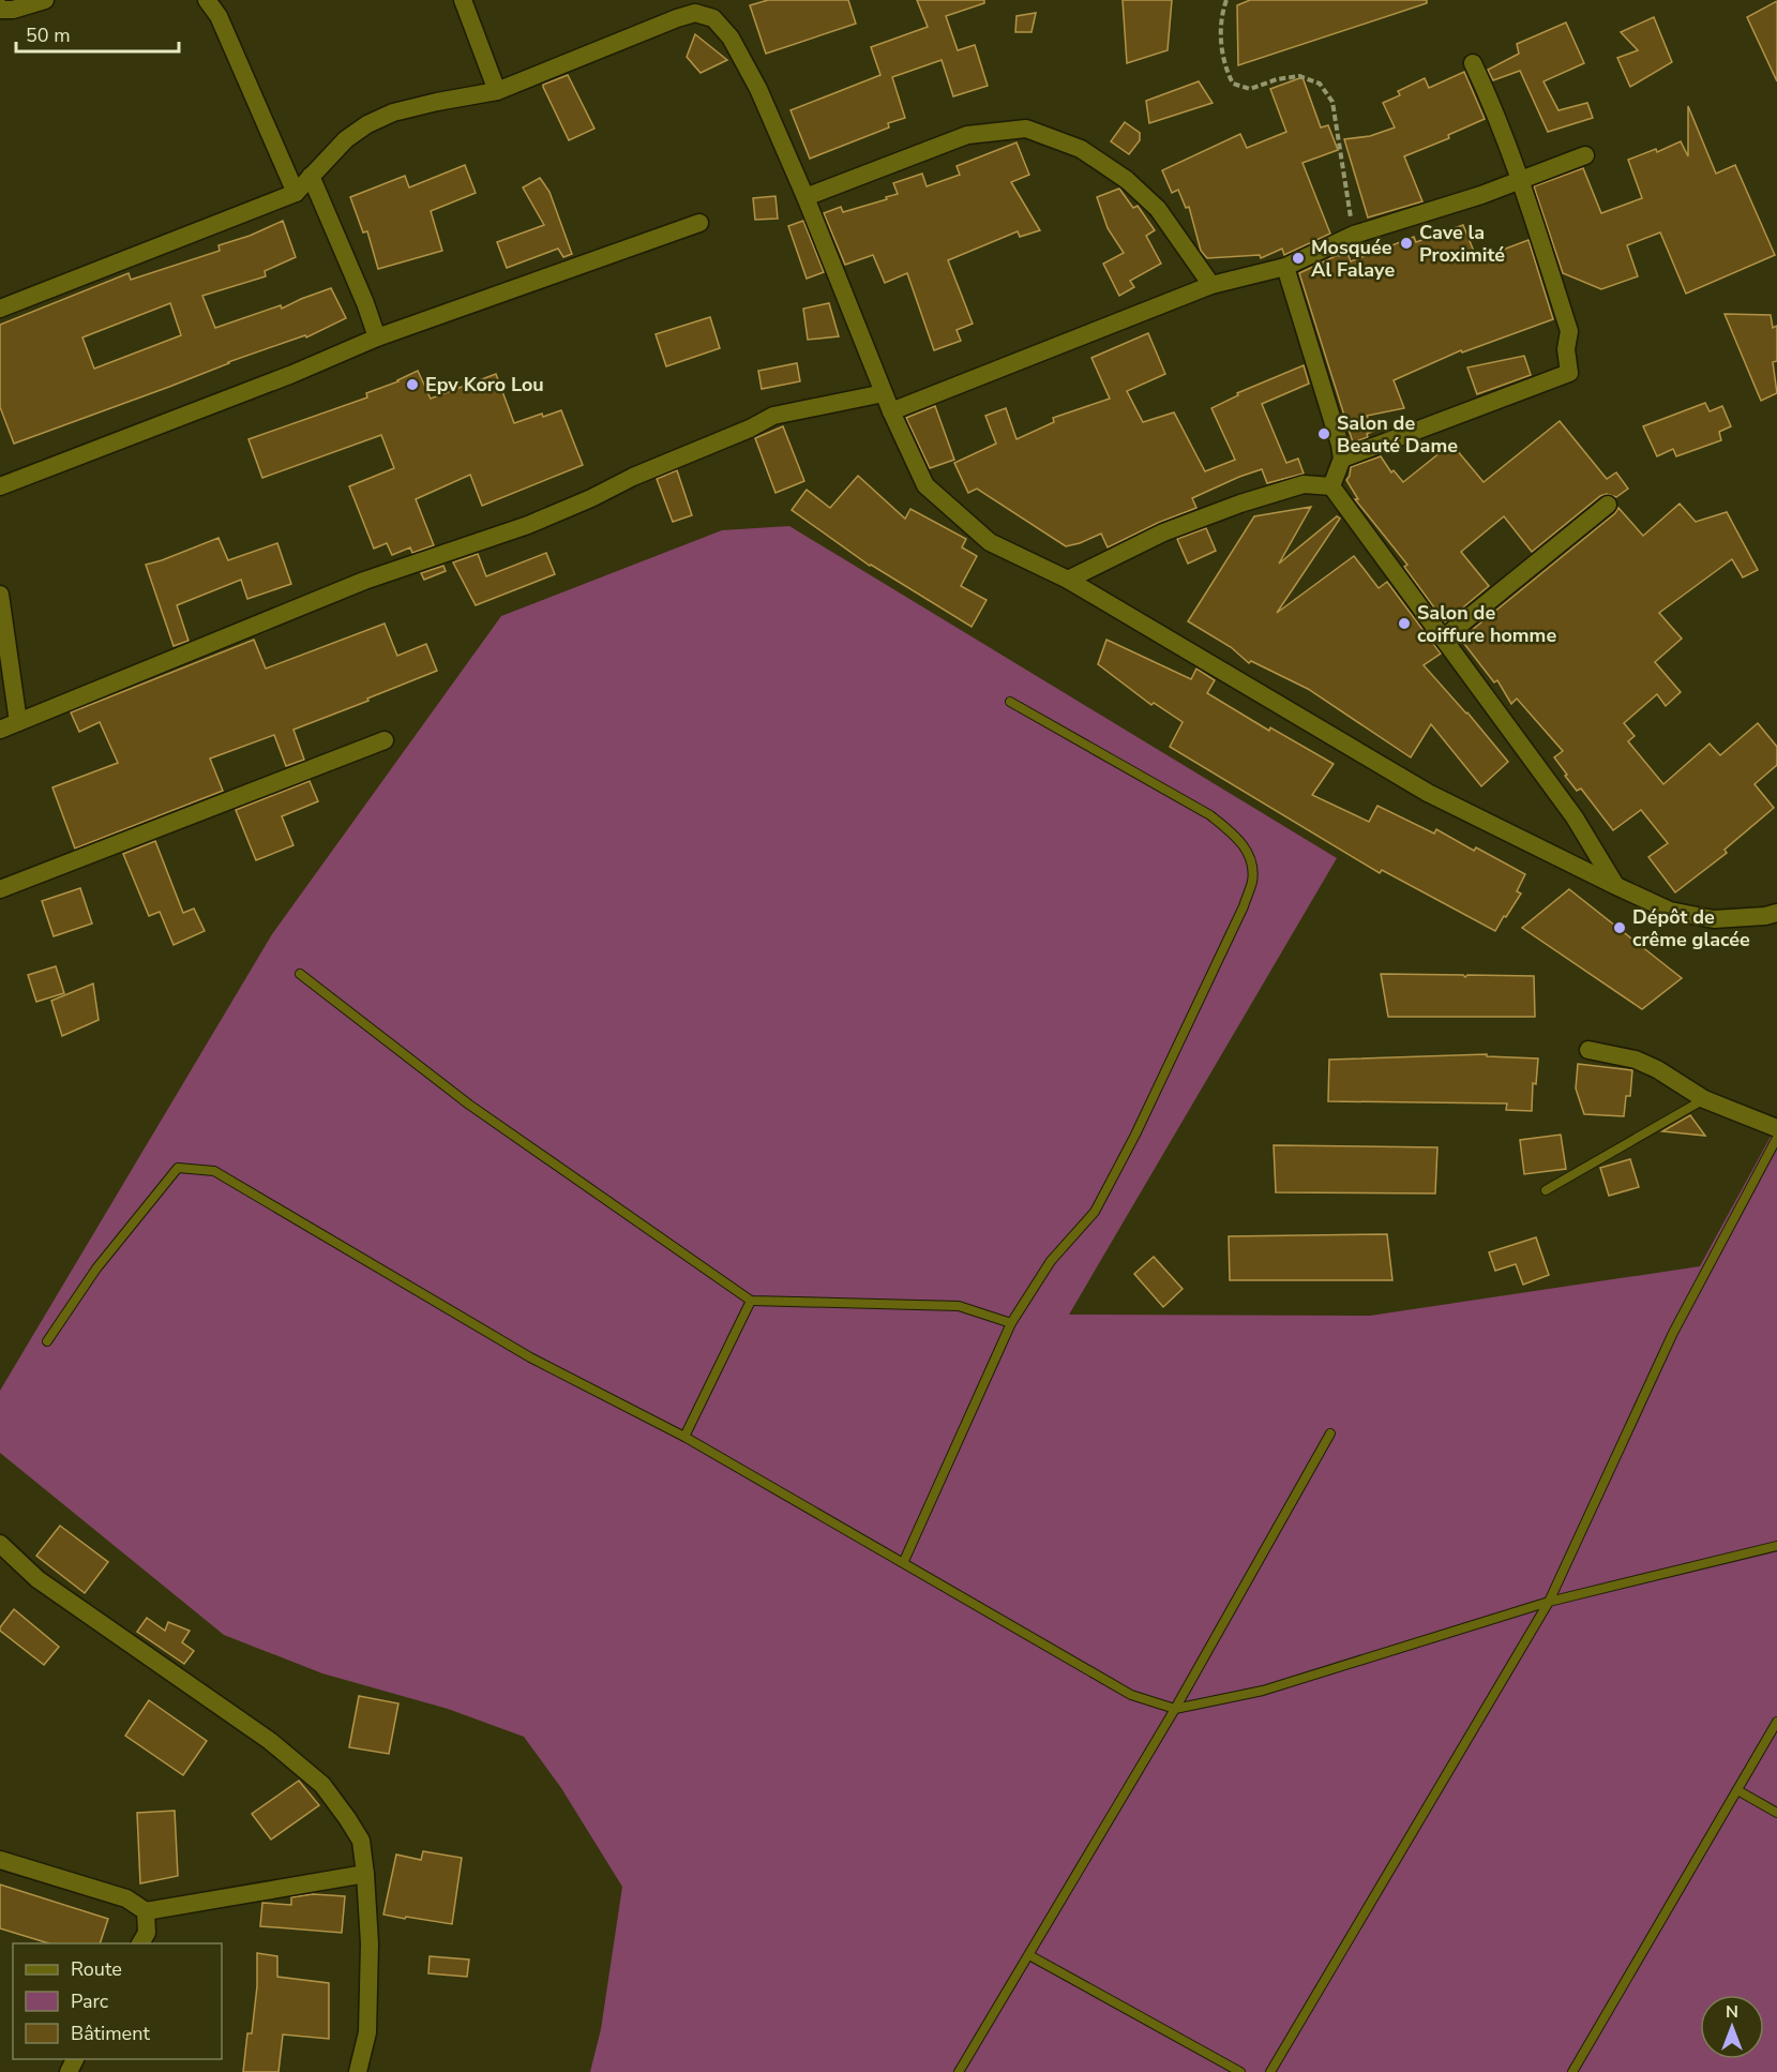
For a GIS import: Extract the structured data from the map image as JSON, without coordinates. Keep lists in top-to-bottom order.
{
  "places": [
    "Cave la Proximité",
    "Mosquée Al Falaye",
    "Epv Koro Lou",
    "Salon de Beauté Dame",
    "Salon de coiffure homme",
    "Dépôt de crême glacée"
  ],
  "legend": ["Route", "Parc", "Bâtiment"],
  "scale_bar": "50 m",
  "north": "top"
}
